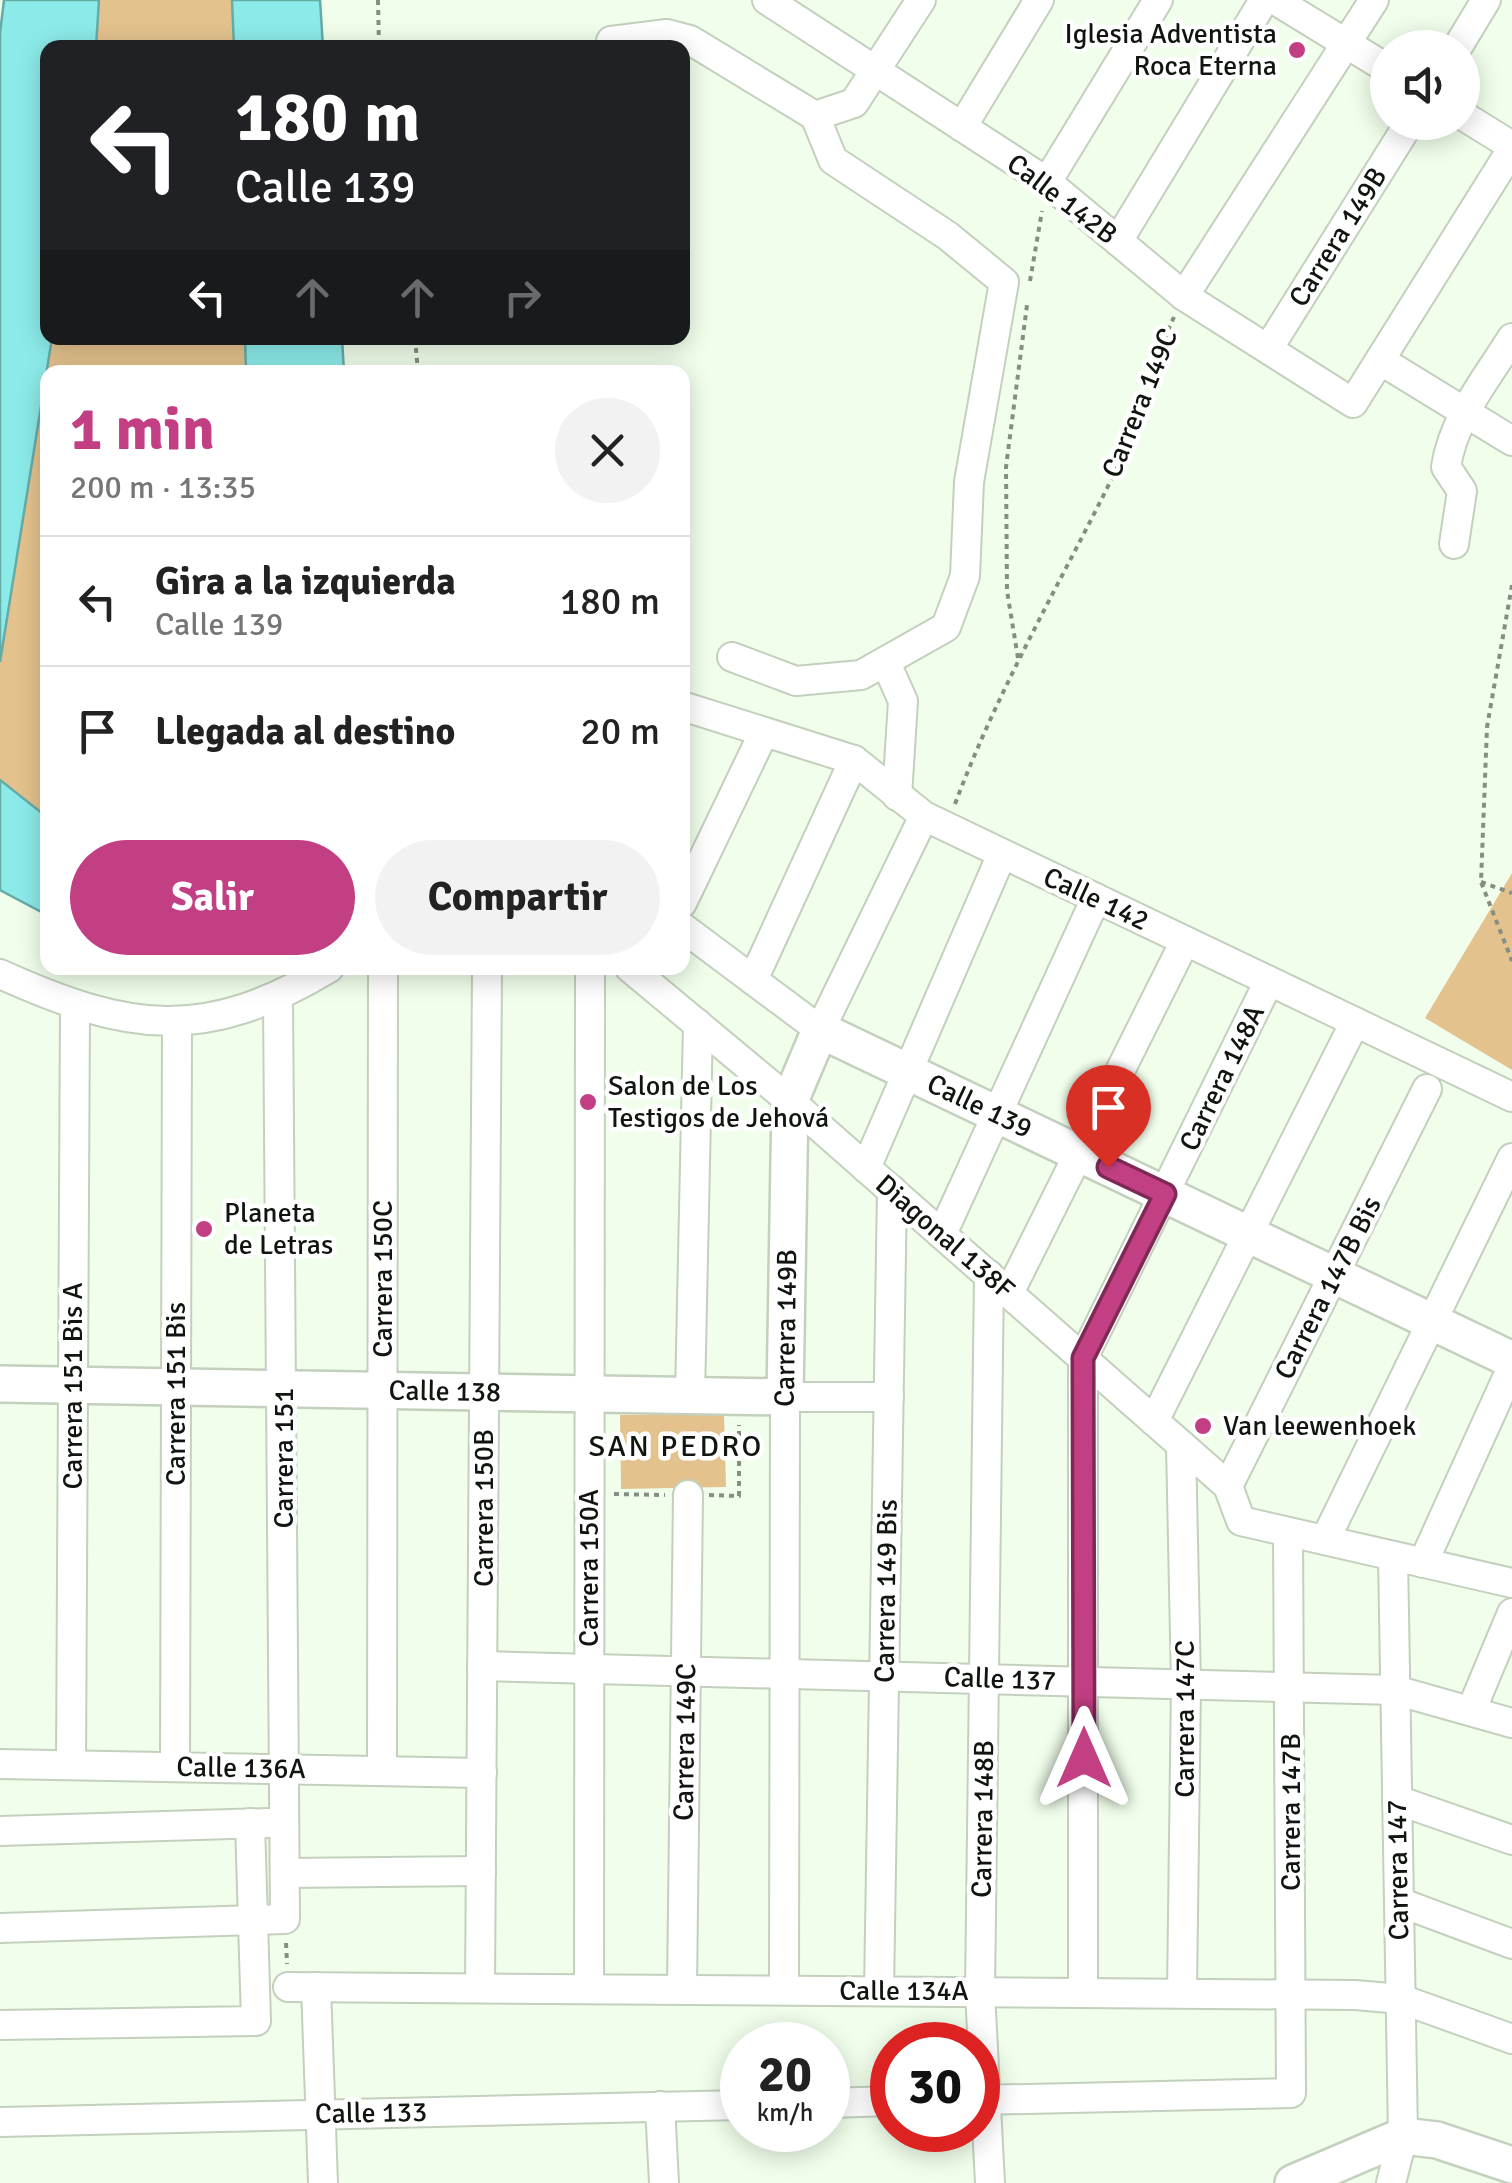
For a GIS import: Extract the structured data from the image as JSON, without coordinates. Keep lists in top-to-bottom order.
{
  "streets": {
    "main road": ["Carrera 149B", "Calle 139", "Calle 138"],
    "street": [
      "Calle 142B",
      "Carrera 149C",
      "Calle 142",
      "Carrera 148A",
      "Diagonal 138F",
      "Carrera 150C",
      "Carrera 147B Bis",
      "Carrera 151 Bis A",
      "Carrera 151 Bis",
      "Carrera 151",
      "Carrera 150B",
      "Carrera 150A",
      "Carrera 149 Bis",
      "Calle 137",
      "Carrera 147C",
      "Calle 136A",
      "Carrera 147B",
      "Carrera 148B",
      "Carrera 147",
      "Calle 134A",
      "Calle 133"
    ]
  },
  "crossings": [
    ["Calle 142B", "Carrera 149B"],
    ["Calle 142B", "Carrera 149C"],
    ["Carrera 149B", "Carrera 149C"],
    ["Carrera 149B", "Calle 142"],
    ["Carrera 149B", "Calle 139"],
    ["Carrera 149B", "Diagonal 138F"],
    ["Carrera 149B", "Calle 138"],
    ["Carrera 149B", "Calle 137"],
    ["Carrera 149B", "Calle 134A"],
    ["Carrera 149C", "Calle 142"],
    ["Carrera 149C", "Calle 137"],
    ["Carrera 149C", "Calle 134A"],
    ["Calle 142", "Carrera 148A"],
    ["Calle 142", "Carrera 148B"],
    ["Carrera 148A", "Calle 139"],
    ["Carrera 148A", "Diagonal 138F"],
    ["Carrera 148A", "Calle 137"],
    ["Carrera 148A", "Calle 134A"],
    ["Calle 139", "Carrera 147B Bis"],
    ["Calle 139", "Carrera 148B"],
    ["Diagonal 138F", "Carrera 147B Bis"],
    ["Diagonal 138F", "Carrera 149 Bis"],
    ["Diagonal 138F", "Carrera 147C"],
    ["Diagonal 138F", "Carrera 147B"],
    ["Diagonal 138F", "Carrera 148B"],
    ["Carrera 150C", "Calle 138"],
    ["Carrera 150C", "Calle 136A"],
    ["Carrera 151 Bis A", "Calle 138"],
    ["Carrera 151 Bis A", "Calle 136A"],
    ["Calle 138", "Carrera 151 Bis"],
    ["Calle 138", "Carrera 151"],
    ["Calle 138", "Carrera 150B"],
    ["Calle 138", "Carrera 150A"],
    ["Calle 138", "Carrera 149 Bis"],
    ["Carrera 151 Bis", "Calle 136A"],
    ["Carrera 151", "Calle 136A"],
    ["Carrera 150B", "Calle 137"],
    ["Carrera 150B", "Calle 136A"],
    ["Carrera 150B", "Calle 134A"],
    ["Carrera 150A", "Calle 137"],
    ["Carrera 150A", "Calle 134A"],
    ["Carrera 149 Bis", "Calle 137"],
    ["Carrera 149 Bis", "Calle 134A"],
    ["Calle 137", "Carrera 147C"],
    ["Calle 137", "Carrera 147B"],
    ["Calle 137", "Carrera 148B"],
    ["Calle 137", "Carrera 147"],
    ["Carrera 147C", "Calle 134A"],
    ["Carrera 147B", "Calle 134A"],
    ["Carrera 148B", "Calle 134A"],
    ["Carrera 147", "Calle 134A"]
  ],
  "districts": ["SAN PEDRO"],
  "places": [
    "Iglesia Adventista Roca Eterna",
    "Salon de Los Testigos de Jehová",
    "Planeta de Letras",
    "Van leewenhoek"
  ],
  "page": {
    "turn": ["180 m", "Calle 139"],
    "heading": ["1 min", "200 m · 13:35"],
    "list": [
      {
        "name": "Gira a la izquierda",
        "note": "Calle 139",
        "value": "180 m"
      },
      {
        "name": "Llegada al destino",
        "value": "20 m"
      }
    ],
    "buttons": ["Salir", "Compartir"],
    "speed": "20 km/h",
    "limit": "30"
  }
}
